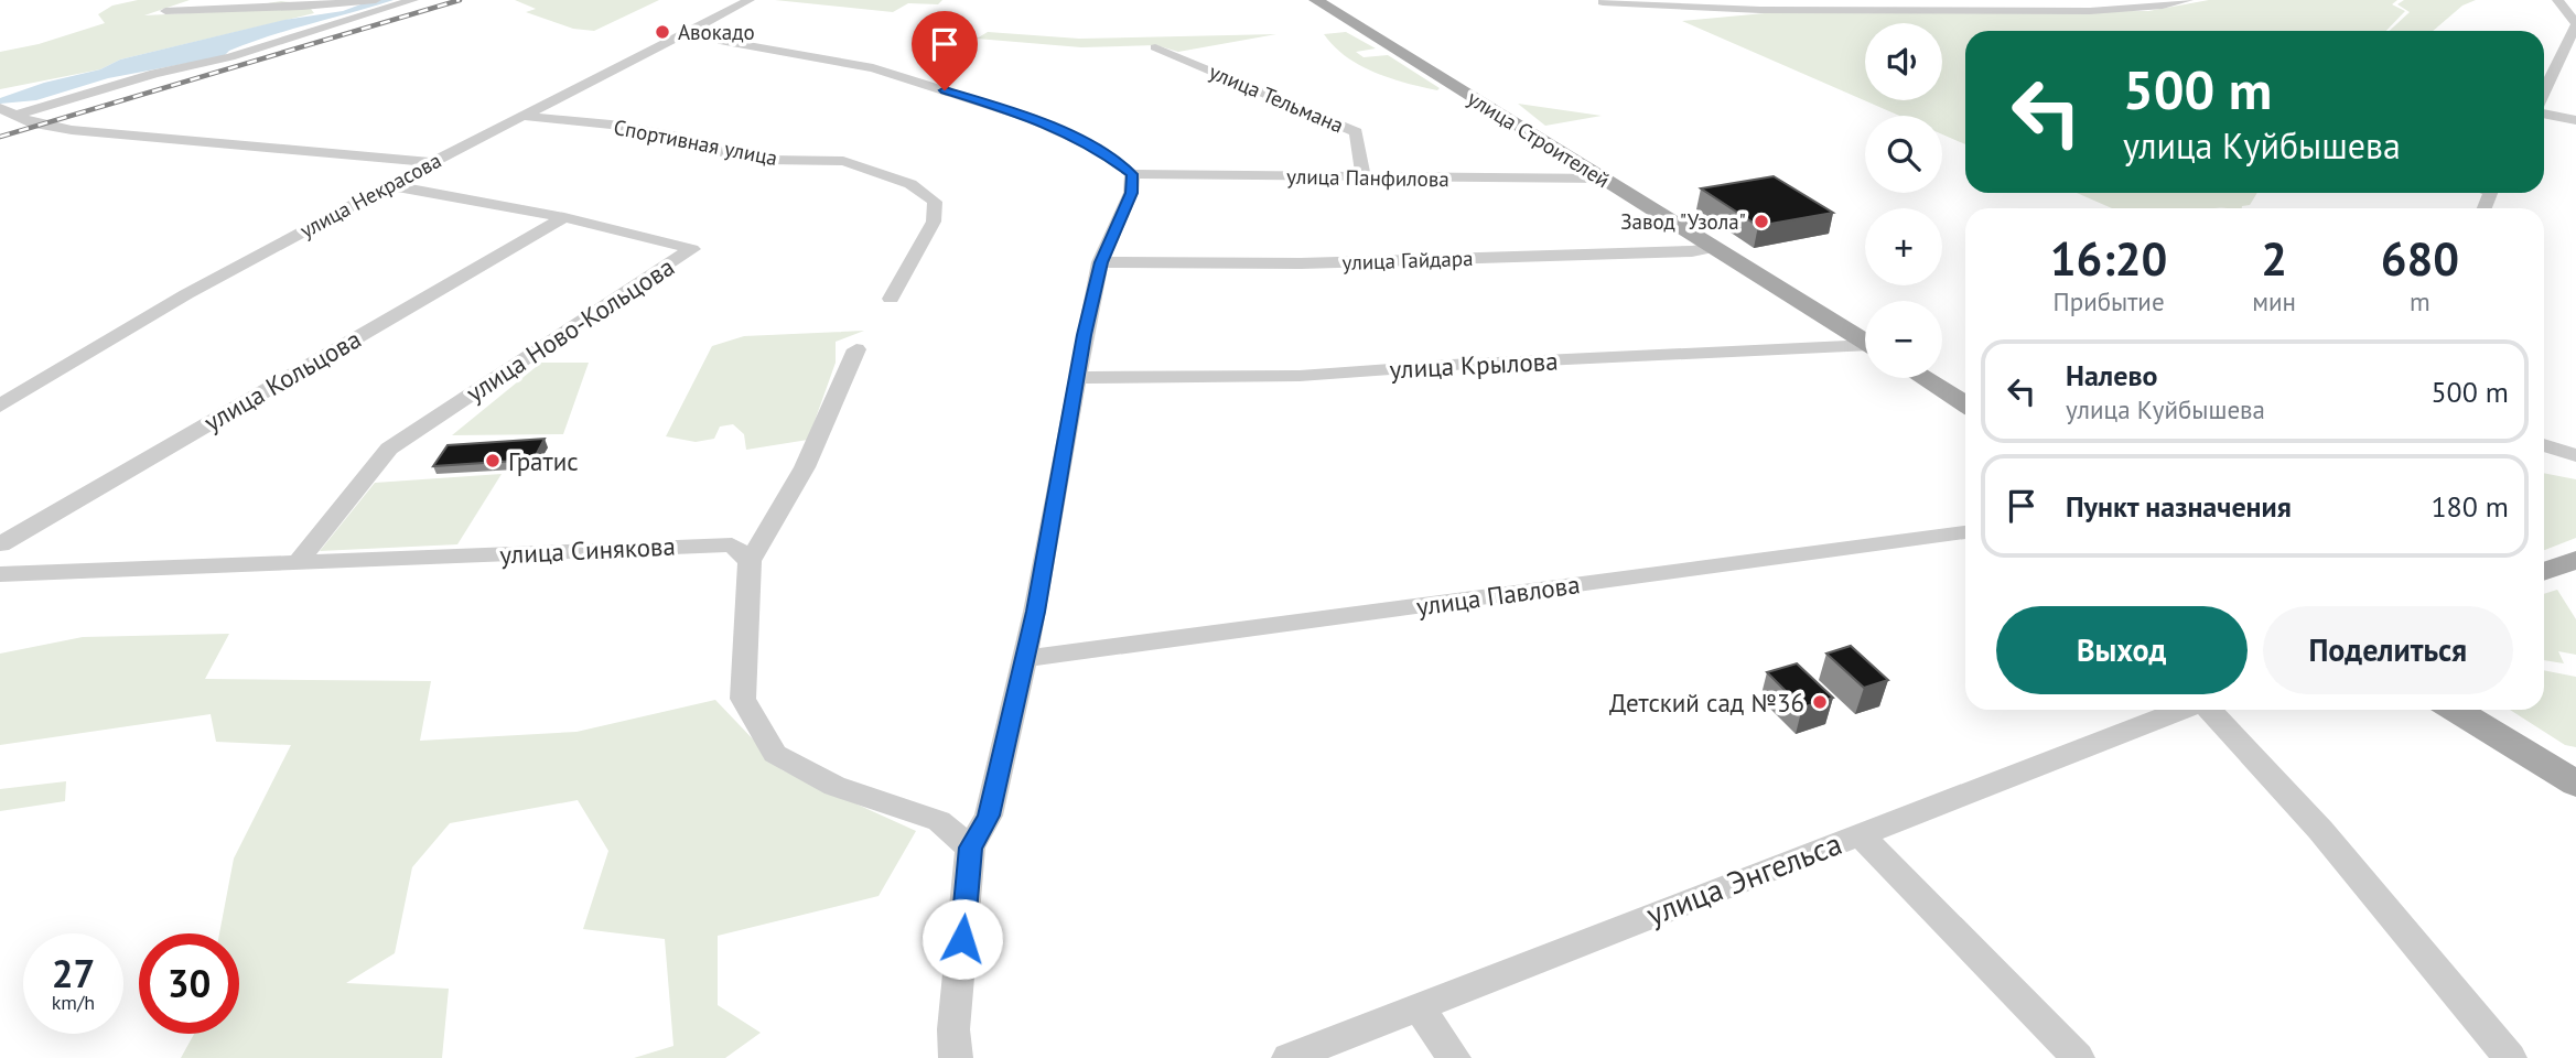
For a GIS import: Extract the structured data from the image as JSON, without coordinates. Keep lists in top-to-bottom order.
{
  "streets": {
    "main road": ["улица Строителей"],
    "street": [
      "улица Тельмана",
      "Спортивная улица",
      "улица Панфилова",
      "улица Некрасова",
      "улица Гайдара",
      "улица Ново-Кольцова",
      "улица Крылова",
      "улица Кольцова",
      "улица Синякова",
      "улица Павлова",
      "улица Энгельса"
    ]
  },
  "crossings": [
    ["улица Тельмана", "улица Панфилова"],
    ["улица Строителей", "улица Панфилова"],
    ["улица Строителей", "улица Гайдара"],
    ["Спортивная улица", "улица Некрасова"],
    ["улица Некрасова", "улица Ново-Кольцова"],
    ["улица Ново-Кольцова", "улица Кольцова"],
    ["улица Ново-Кольцова", "улица Синякова"]
  ],
  "places": [
    "Авокадо",
    "Завод \"Узола\"",
    "Гратис",
    "Детский сад №36"
  ],
  "page": {
    "map_buttons": ["+", "−"],
    "turn": ["500 m", "улица Куйбышева"],
    "eta": [
      "16:20",
      "Прибытие",
      "2",
      "мин",
      "680",
      "m"
    ],
    "list": [
      {
        "name": "Налево",
        "note": "улица Куйбышева",
        "value": "500 m"
      },
      {
        "name": "Пункт назначения",
        "value": "180 m"
      }
    ],
    "buttons": ["Выход", "Поделиться"],
    "speed": "27 km/h",
    "limit": "30"
  }
}
